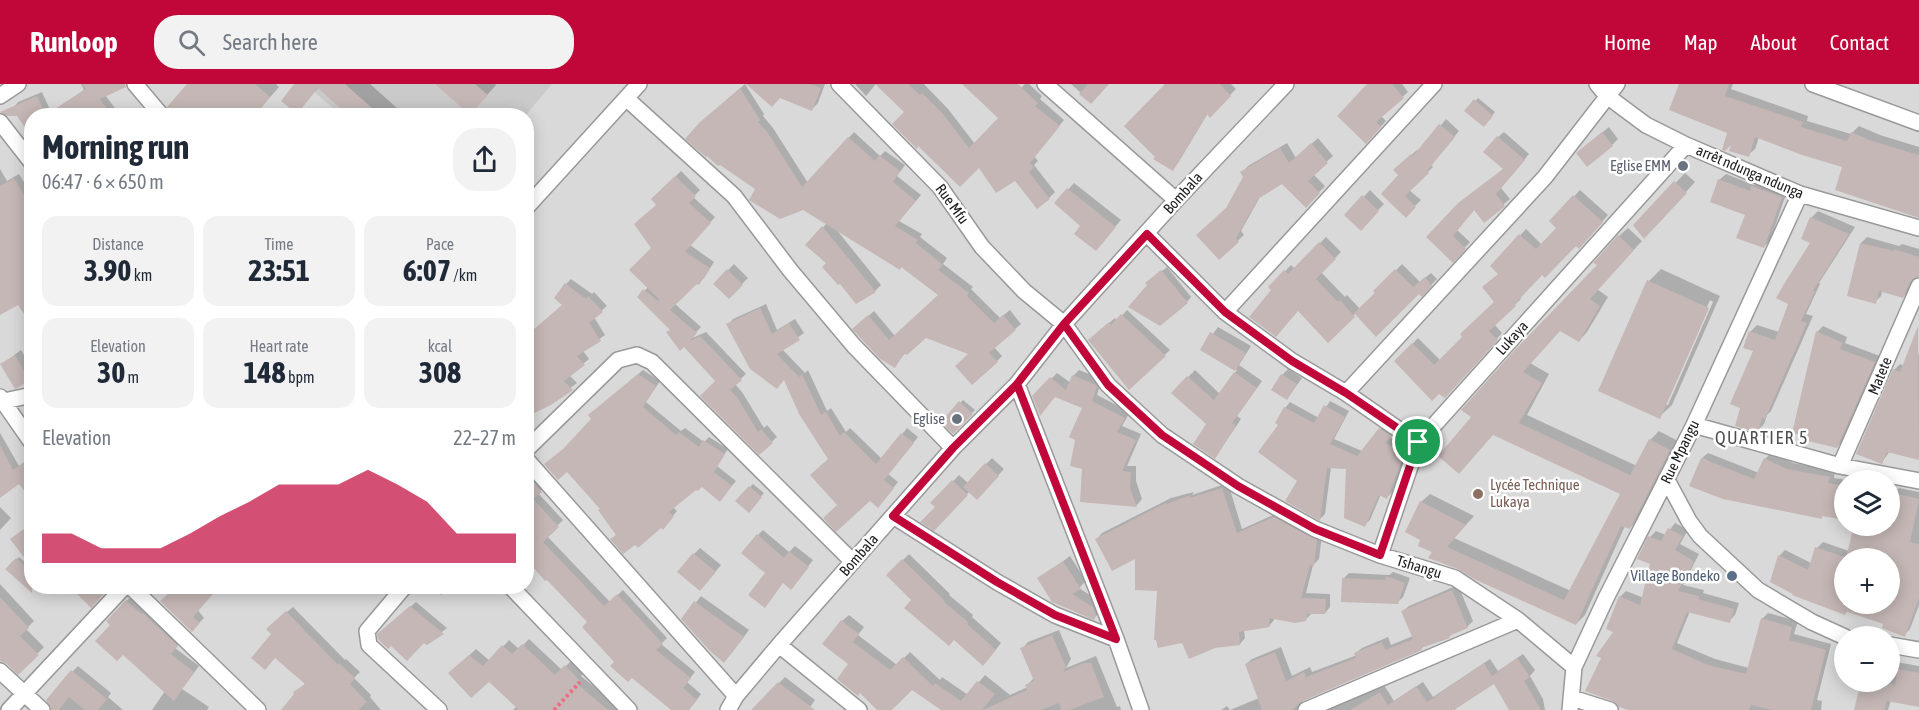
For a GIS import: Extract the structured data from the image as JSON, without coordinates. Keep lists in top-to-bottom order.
{
  "streets": {
    "street": [
      "arrêt ndunga ndunga",
      "Bombala",
      "Rue Mfu",
      "Lukaya",
      "Matete",
      "Rue Mpangu",
      "Tshangu"
    ]
  },
  "crossings": [
    ["arrêt ndunga ndunga", "Lukaya"],
    ["arrêt ndunga ndunga", "Rue Mpangu"],
    ["Bombala", "Rue Mfu"],
    ["Bombala", "Tshangu"],
    ["Rue Mfu", "Tshangu"],
    ["Lukaya", "Tshangu"],
    ["Rue Mpangu", "Tshangu"]
  ],
  "districts": ["QUARTIER 5"],
  "places": [
    "Eglise EMM",
    "Eglise",
    "Lycée Technique Lukaya",
    "Village Bondeko"
  ],
  "page": {
    "header": "Runloop",
    "search": "Search here",
    "nav": [
      "Home",
      "Map",
      "About",
      "Contact"
    ],
    "heading": ["Morning run", "06:47 · 6 × 650 m"],
    "stats": [
      ["Distance", "3.90 km"],
      ["Time", "23:51"],
      ["Pace", "6:07 /km"],
      ["Elevation", "30 m"],
      ["Heart rate", "148 bpm"],
      ["kcal", "308"]
    ],
    "chart": ["Elevation", "22–27 m"],
    "map_buttons": ["+", "−"]
  }
}
